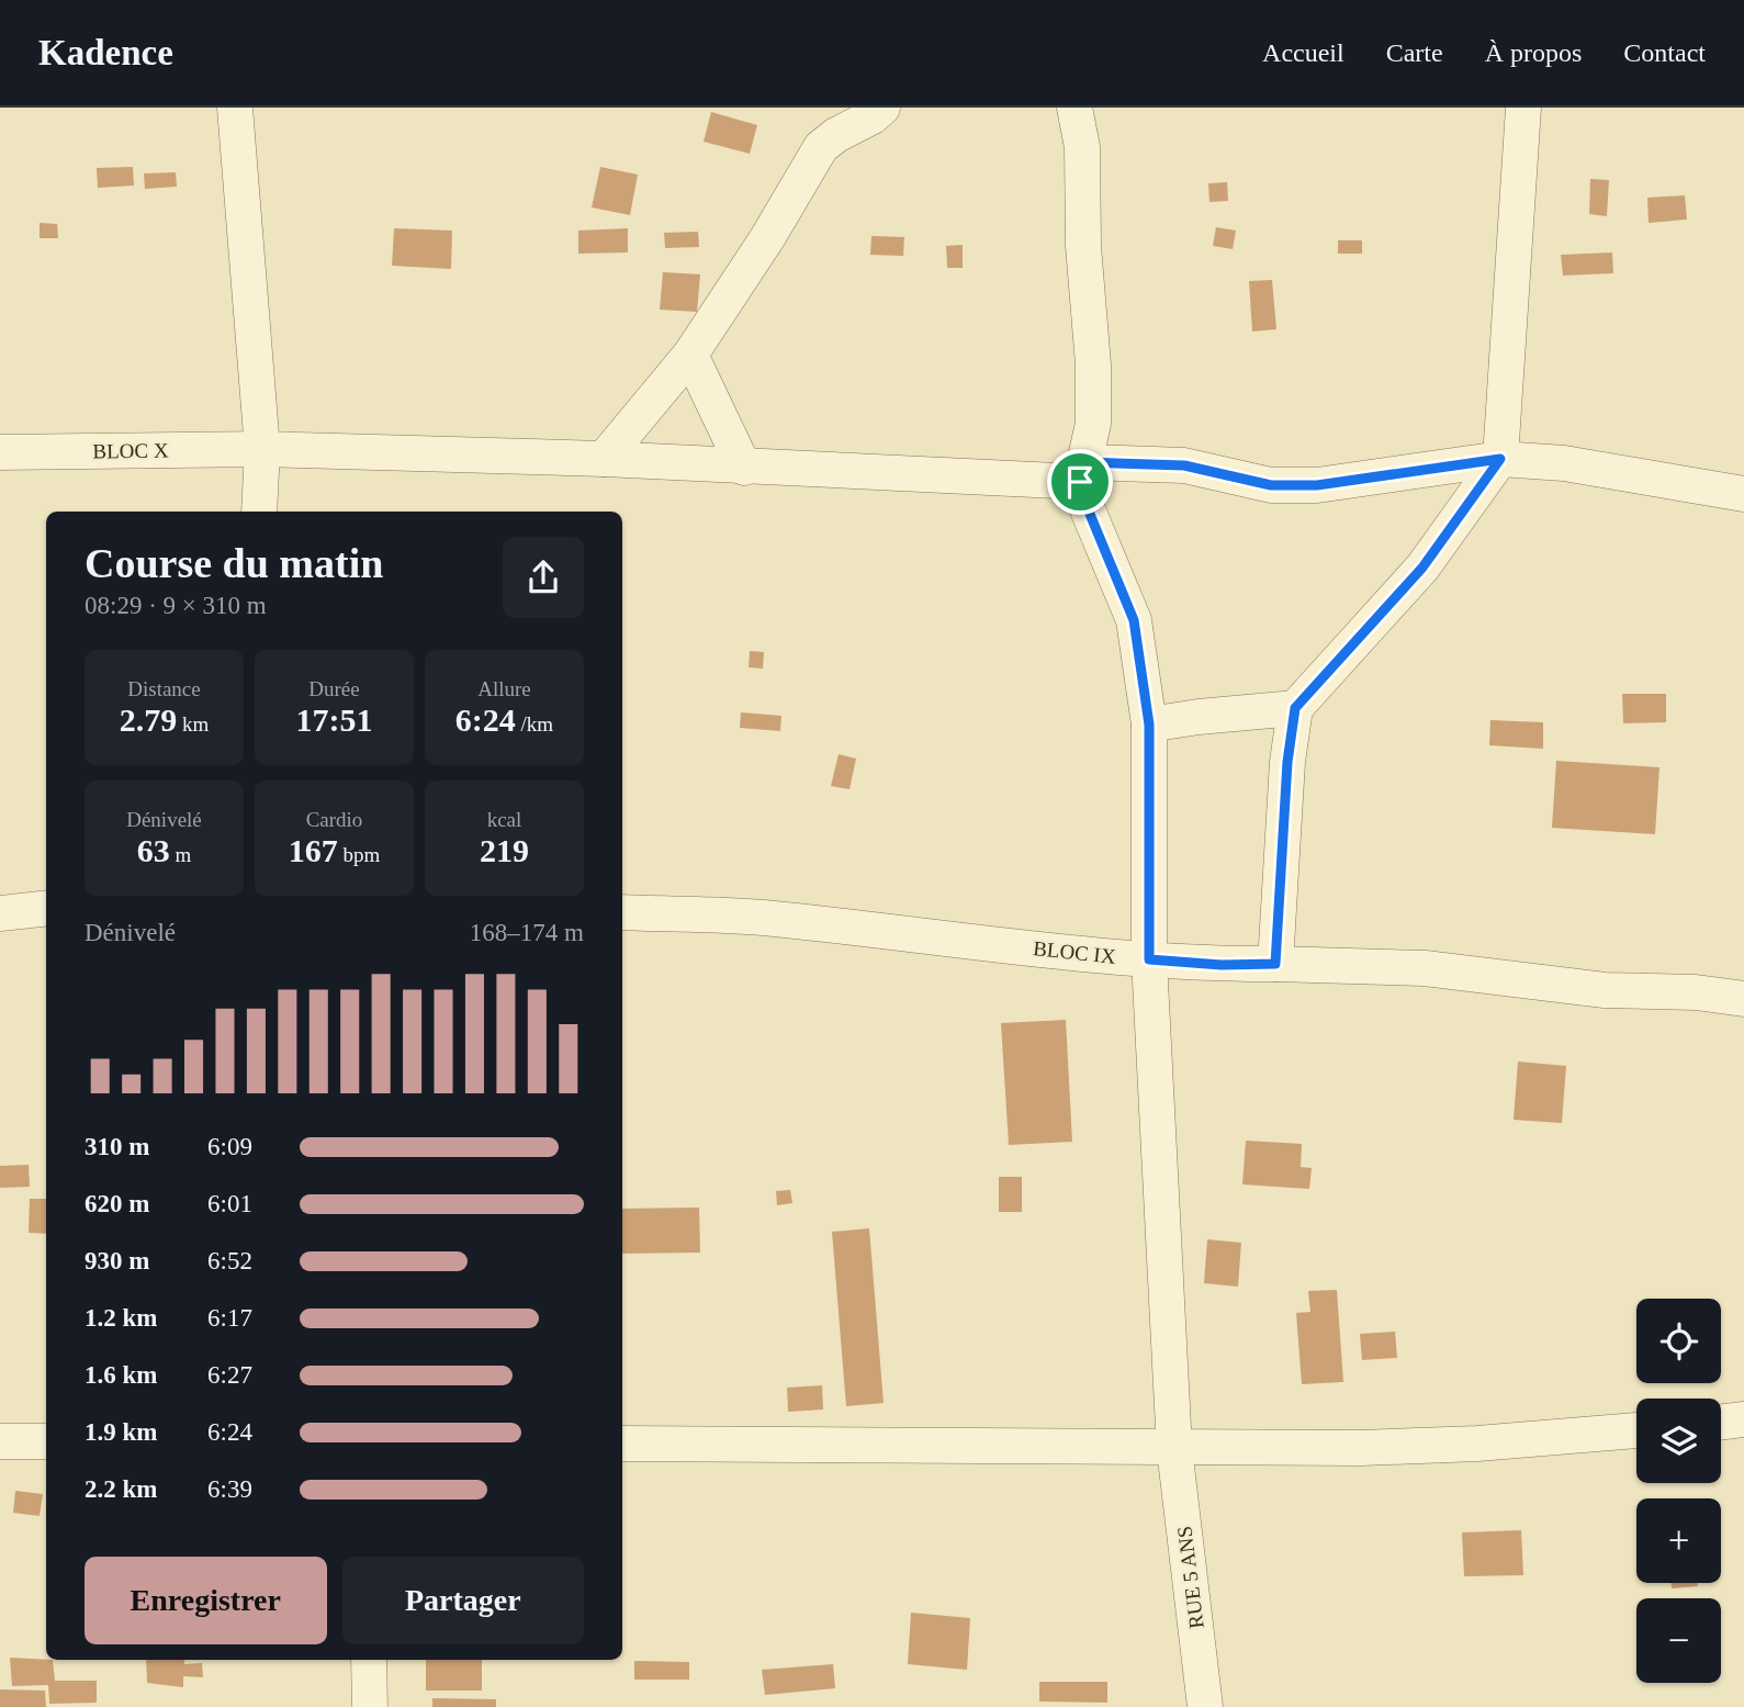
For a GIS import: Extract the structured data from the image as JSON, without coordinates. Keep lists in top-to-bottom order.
{
  "streets": {
    "street": ["BLOC X", "BLOC IX", "RUE 5 ANS"]
  },
  "crossings": [
    ["BLOC X", "RUE 5 ANS"],
    ["BLOC IX", "RUE 5 ANS"]
  ],
  "page": {
    "header": "Kadence",
    "nav": [
      "Accueil",
      "Carte",
      "À propos",
      "Contact"
    ],
    "heading": ["Course du matin", "08:29 · 9 × 310 m"],
    "stats": [
      ["Distance", "2.79 km"],
      ["Durée", "17:51"],
      ["Allure", "6:24 /km"],
      ["Dénivelé", "63 m"],
      ["Cardio", "167 bpm"],
      ["kcal", "219"]
    ],
    "chart": ["Dénivelé", "168–174 m"],
    "list": [
      {
        "name": "310 m",
        "note": "6:09"
      },
      {
        "name": "620 m",
        "note": "6:01"
      },
      {
        "name": "930 m",
        "note": "6:52"
      },
      {
        "name": "1.2 km",
        "note": "6:17"
      },
      {
        "name": "1.6 km",
        "note": "6:27"
      },
      {
        "name": "1.9 km",
        "note": "6:24"
      },
      {
        "name": "2.2 km",
        "note": "6:39"
      }
    ],
    "map_buttons": ["+", "−"],
    "buttons": ["Enregistrer", "Partager"]
  }
}
